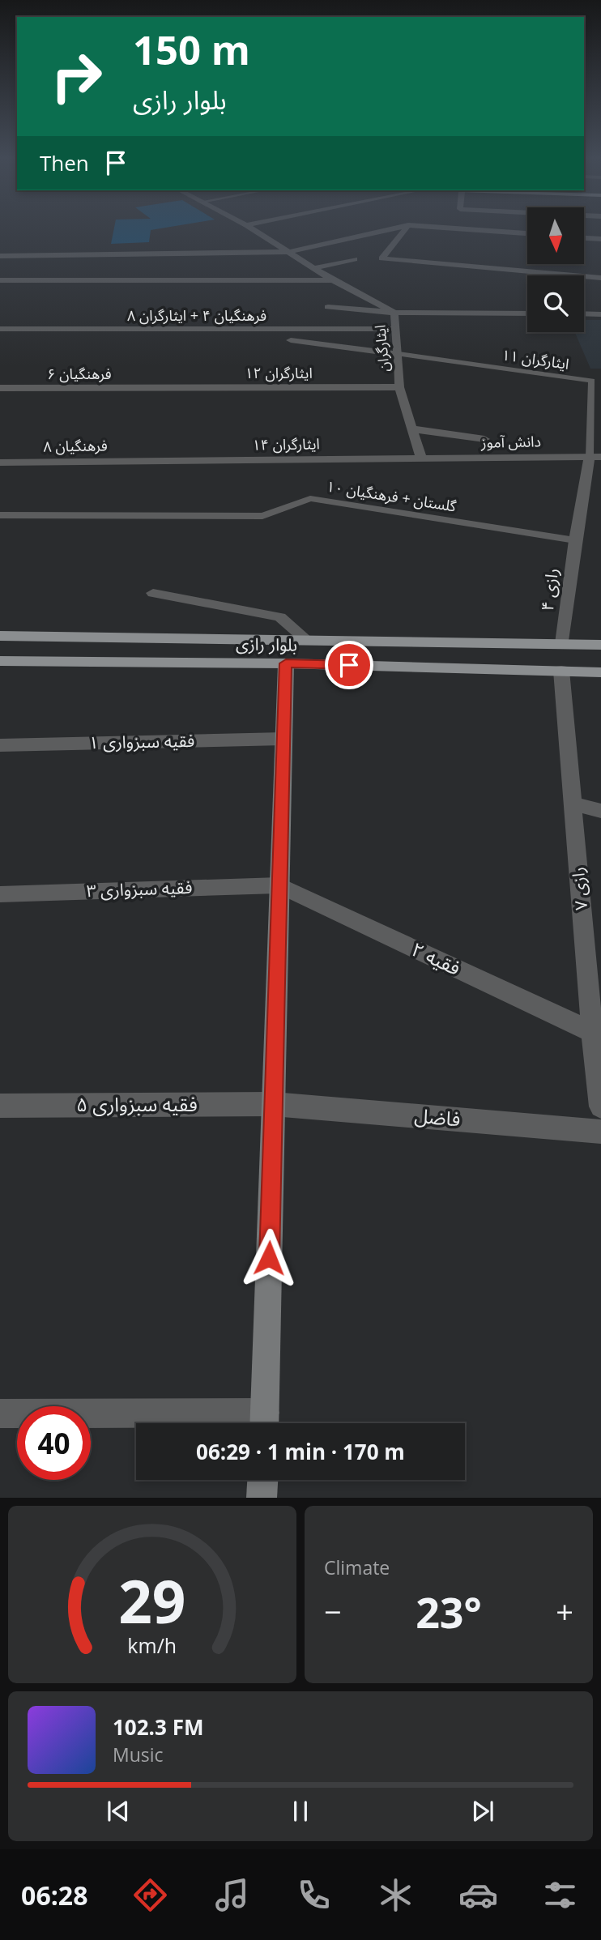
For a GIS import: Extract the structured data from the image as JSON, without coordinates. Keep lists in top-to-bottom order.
{
  "streets": {
    "main road": ["بلوار رازی"],
    "street": [
      "ایثارگران",
      "ایثارگران ۱۲",
      "فرهنگیان ۶",
      "دانش آموز",
      "ایثارگران ۱۴",
      "فرهنگیان ۸",
      "رازی ۴",
      "فقیه سبزواری ۱",
      "رازی ۷",
      "فقیه سبزواری ۳",
      "فقیه ۲",
      "فقیه سبزواری ۵",
      "فاضل"
    ],
    "lane": ["فرهنگیان ۴ + ایثارگران ۸", "ایثارگران ۱۱", "گلستان + فرهنگیان ۱۰"]
  },
  "crossings": [
    ["فرهنگیان ۴ + ایثارگران ۸", "ایثارگران"],
    ["ایثارگران", "ایثارگران ۱۱"],
    ["ایثارگران", "ایثارگران ۱۲"],
    ["ایثارگران", "دانش آموز"],
    ["ایثارگران", "ایثارگران ۱۴"],
    ["ایثارگران ۱۱", "دانش آموز"],
    ["ایثارگران ۱۱", "رازی ۴"],
    ["ایثارگران ۱۲", "فرهنگیان ۶"],
    ["دانش آموز", "ایثارگران ۱۴"],
    ["دانش آموز", "رازی ۴"],
    ["ایثارگران ۱۴", "فرهنگیان ۸"],
    ["گلستان + فرهنگیان ۱۰", "رازی ۴"],
    ["رازی ۴", "بلوار رازی"],
    ["بلوار رازی", "رازی ۷"],
    ["رازی ۷", "فقیه ۲"],
    ["فقیه سبزواری ۳", "فقیه ۲"],
    ["فقیه سبزواری ۵", "فاضل"]
  ],
  "north": "bottom",
  "page": {
    "turn": ["150 m", "بلوار رازی"],
    "then": "Then",
    "limit": "40",
    "trip": "06:29 · 1 min · 170 m",
    "tile": "Climate",
    "heat": ["−", "23°", "+"],
    "song": ["102.3 FM", "Music"],
    "tabs": "06:28",
    "gauge": ["29", "km/h"]
  }
}
